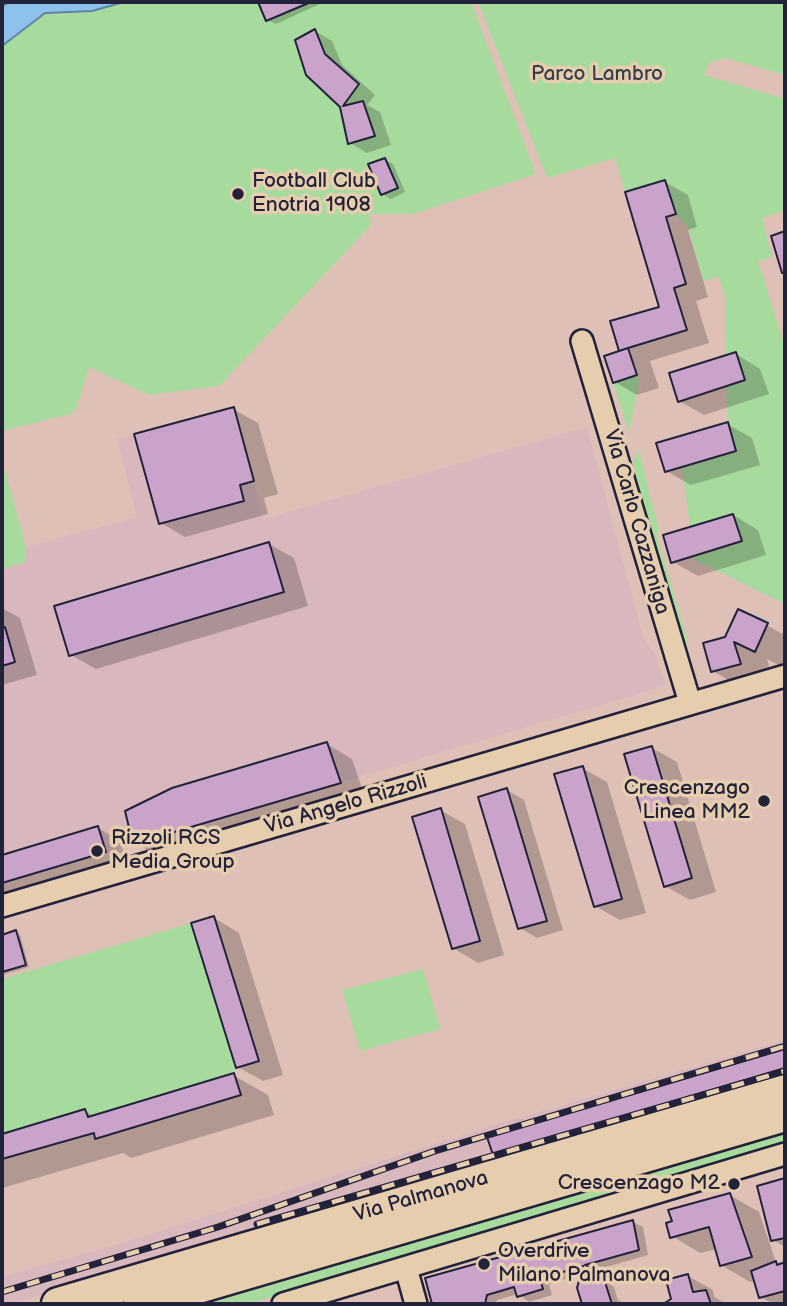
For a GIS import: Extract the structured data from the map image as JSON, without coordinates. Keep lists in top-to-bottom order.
{
  "streets": {
    "highway": ["Via Palmanova"],
    "street": ["Via Carlo Cazzaniga", "Via Angelo Rizzoli"]
  },
  "crossings": [
    ["Via Carlo Cazzaniga", "Via Angelo Rizzoli"]
  ],
  "parks": ["Parco Lambro"],
  "places": [
    "Football Club Enotria 1908",
    "Crescenzago Linea MM2",
    "Rizzoli RCS Media Group",
    "Crescenzago M2",
    "Overdrive Milano Palmanova"
  ]
}
